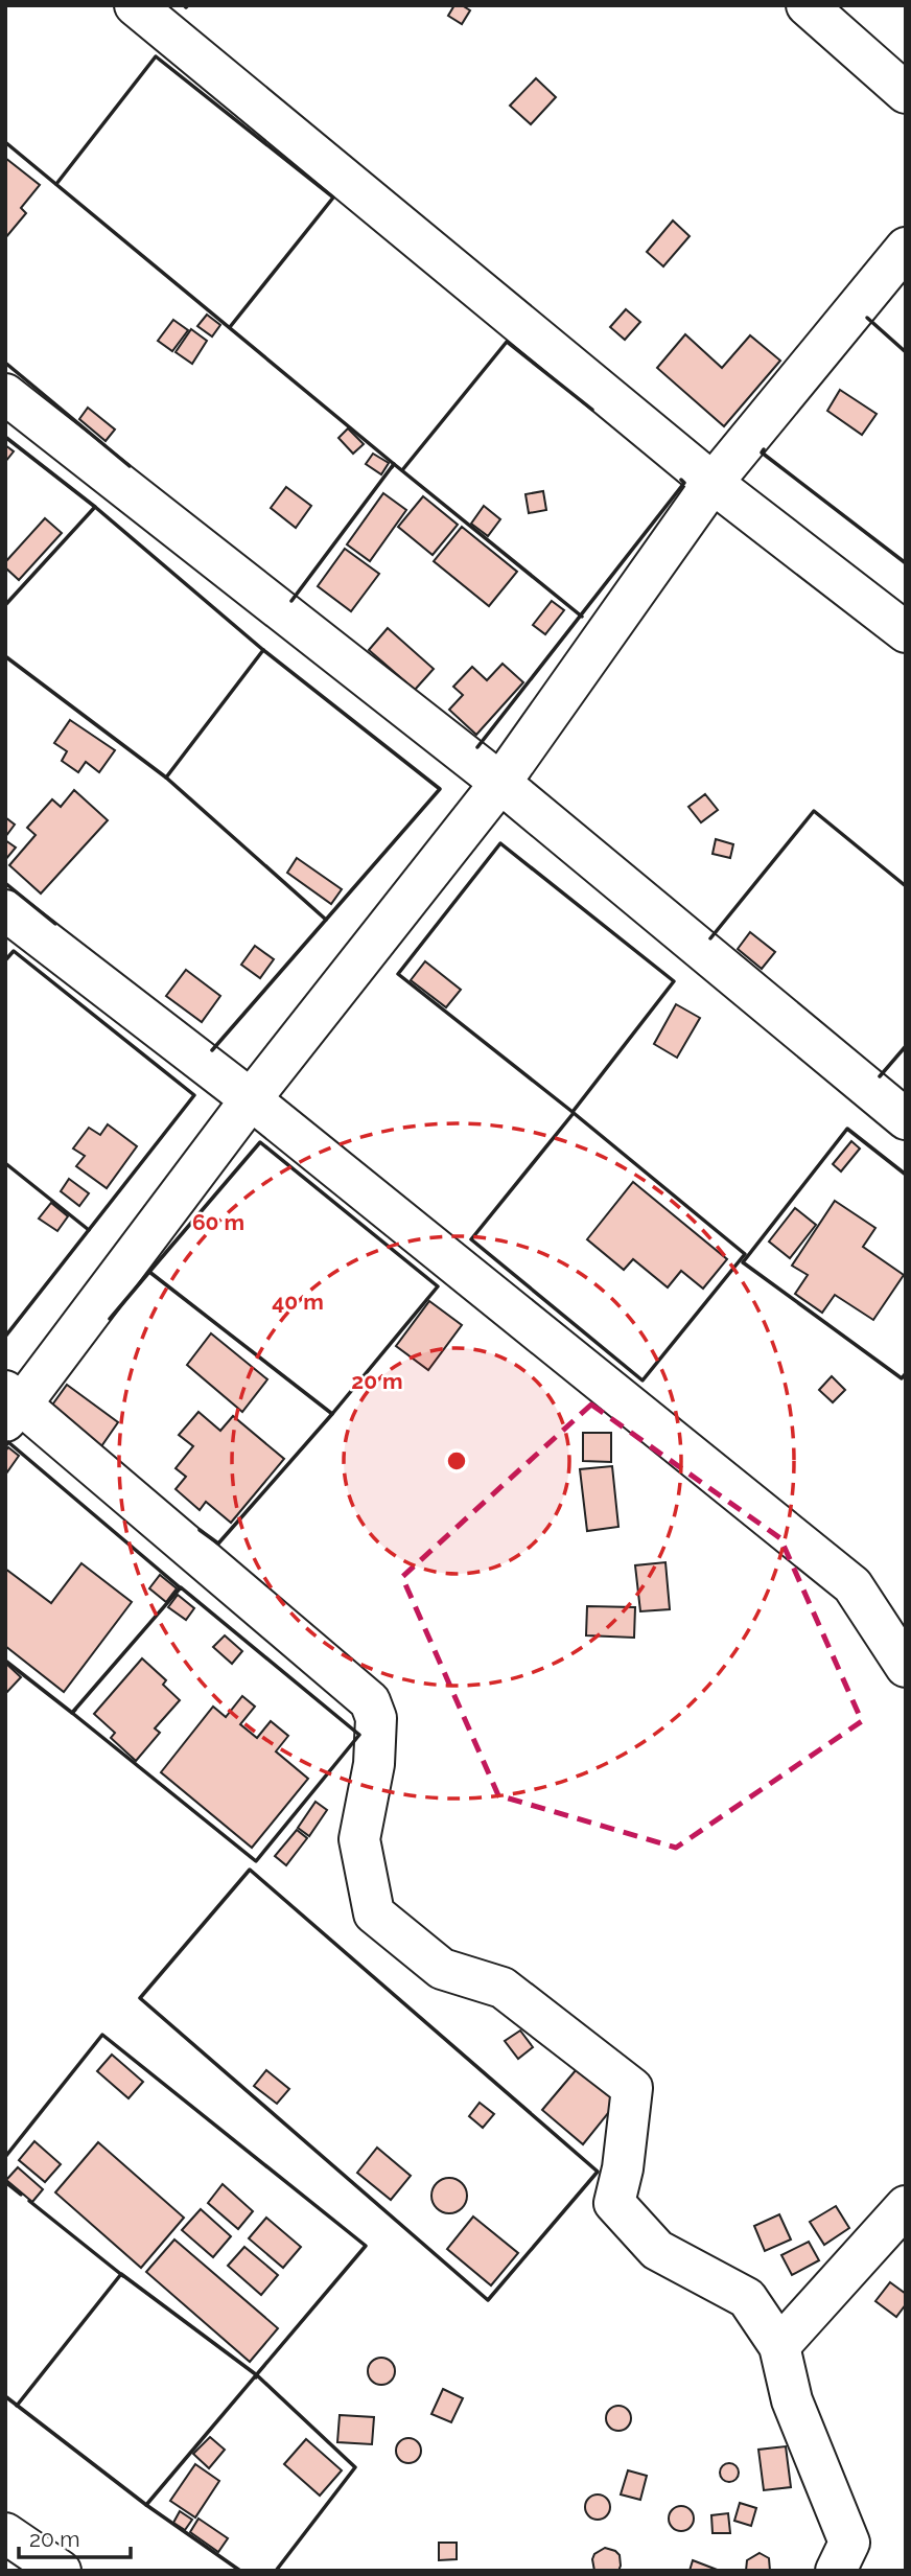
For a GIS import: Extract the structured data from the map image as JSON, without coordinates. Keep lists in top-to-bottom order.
{
  "scale_bar": "20 m",
  "rings": ["60 m", "40 m", "20 m"]
}
